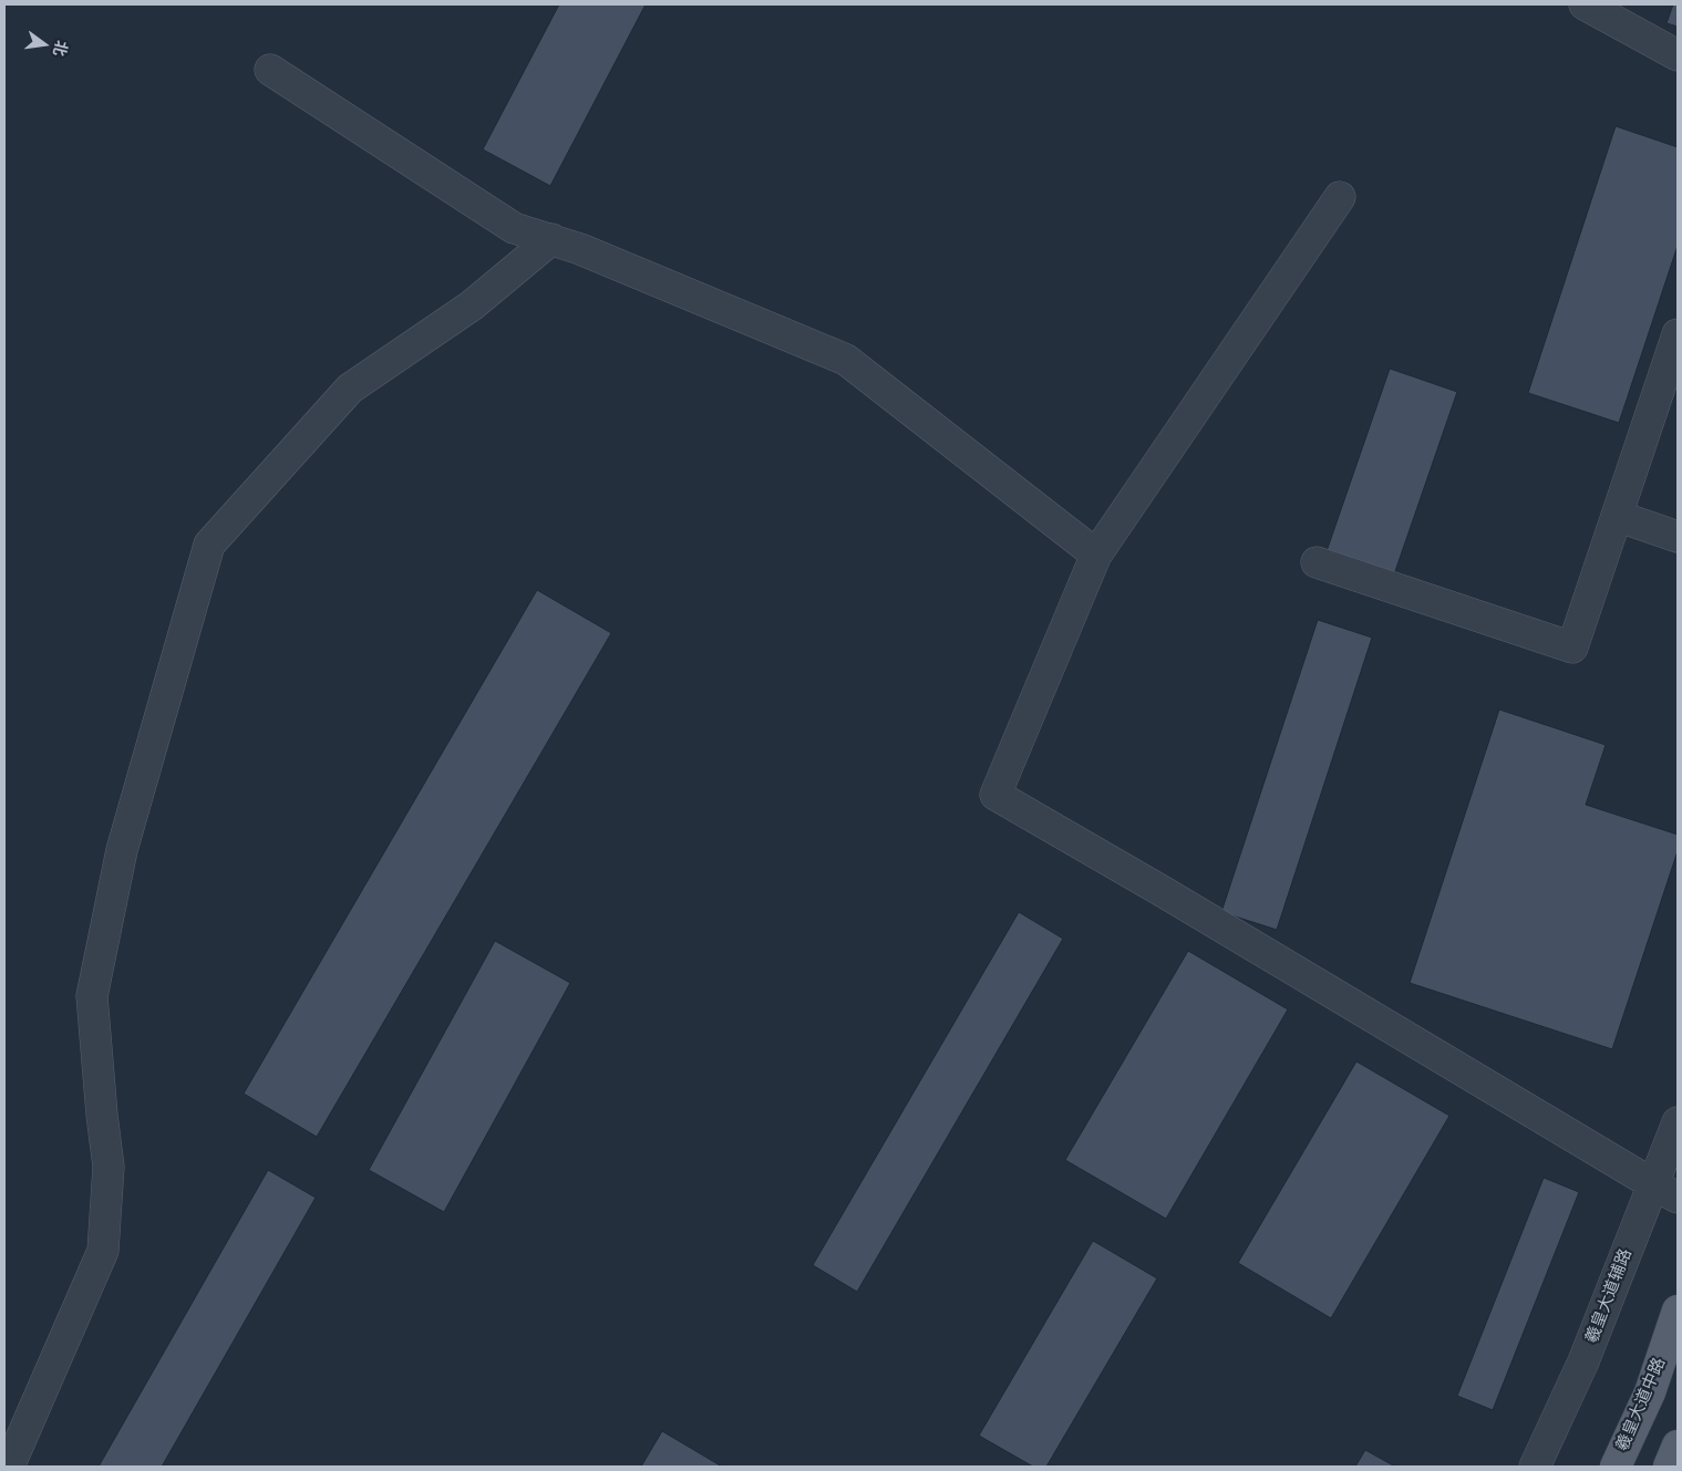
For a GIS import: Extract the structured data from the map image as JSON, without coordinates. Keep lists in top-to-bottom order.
{
  "streets": {
    "main road": ["羲皇大道中路"],
    "street": ["羲皇大道辅路"]
  },
  "north": "right"
}
